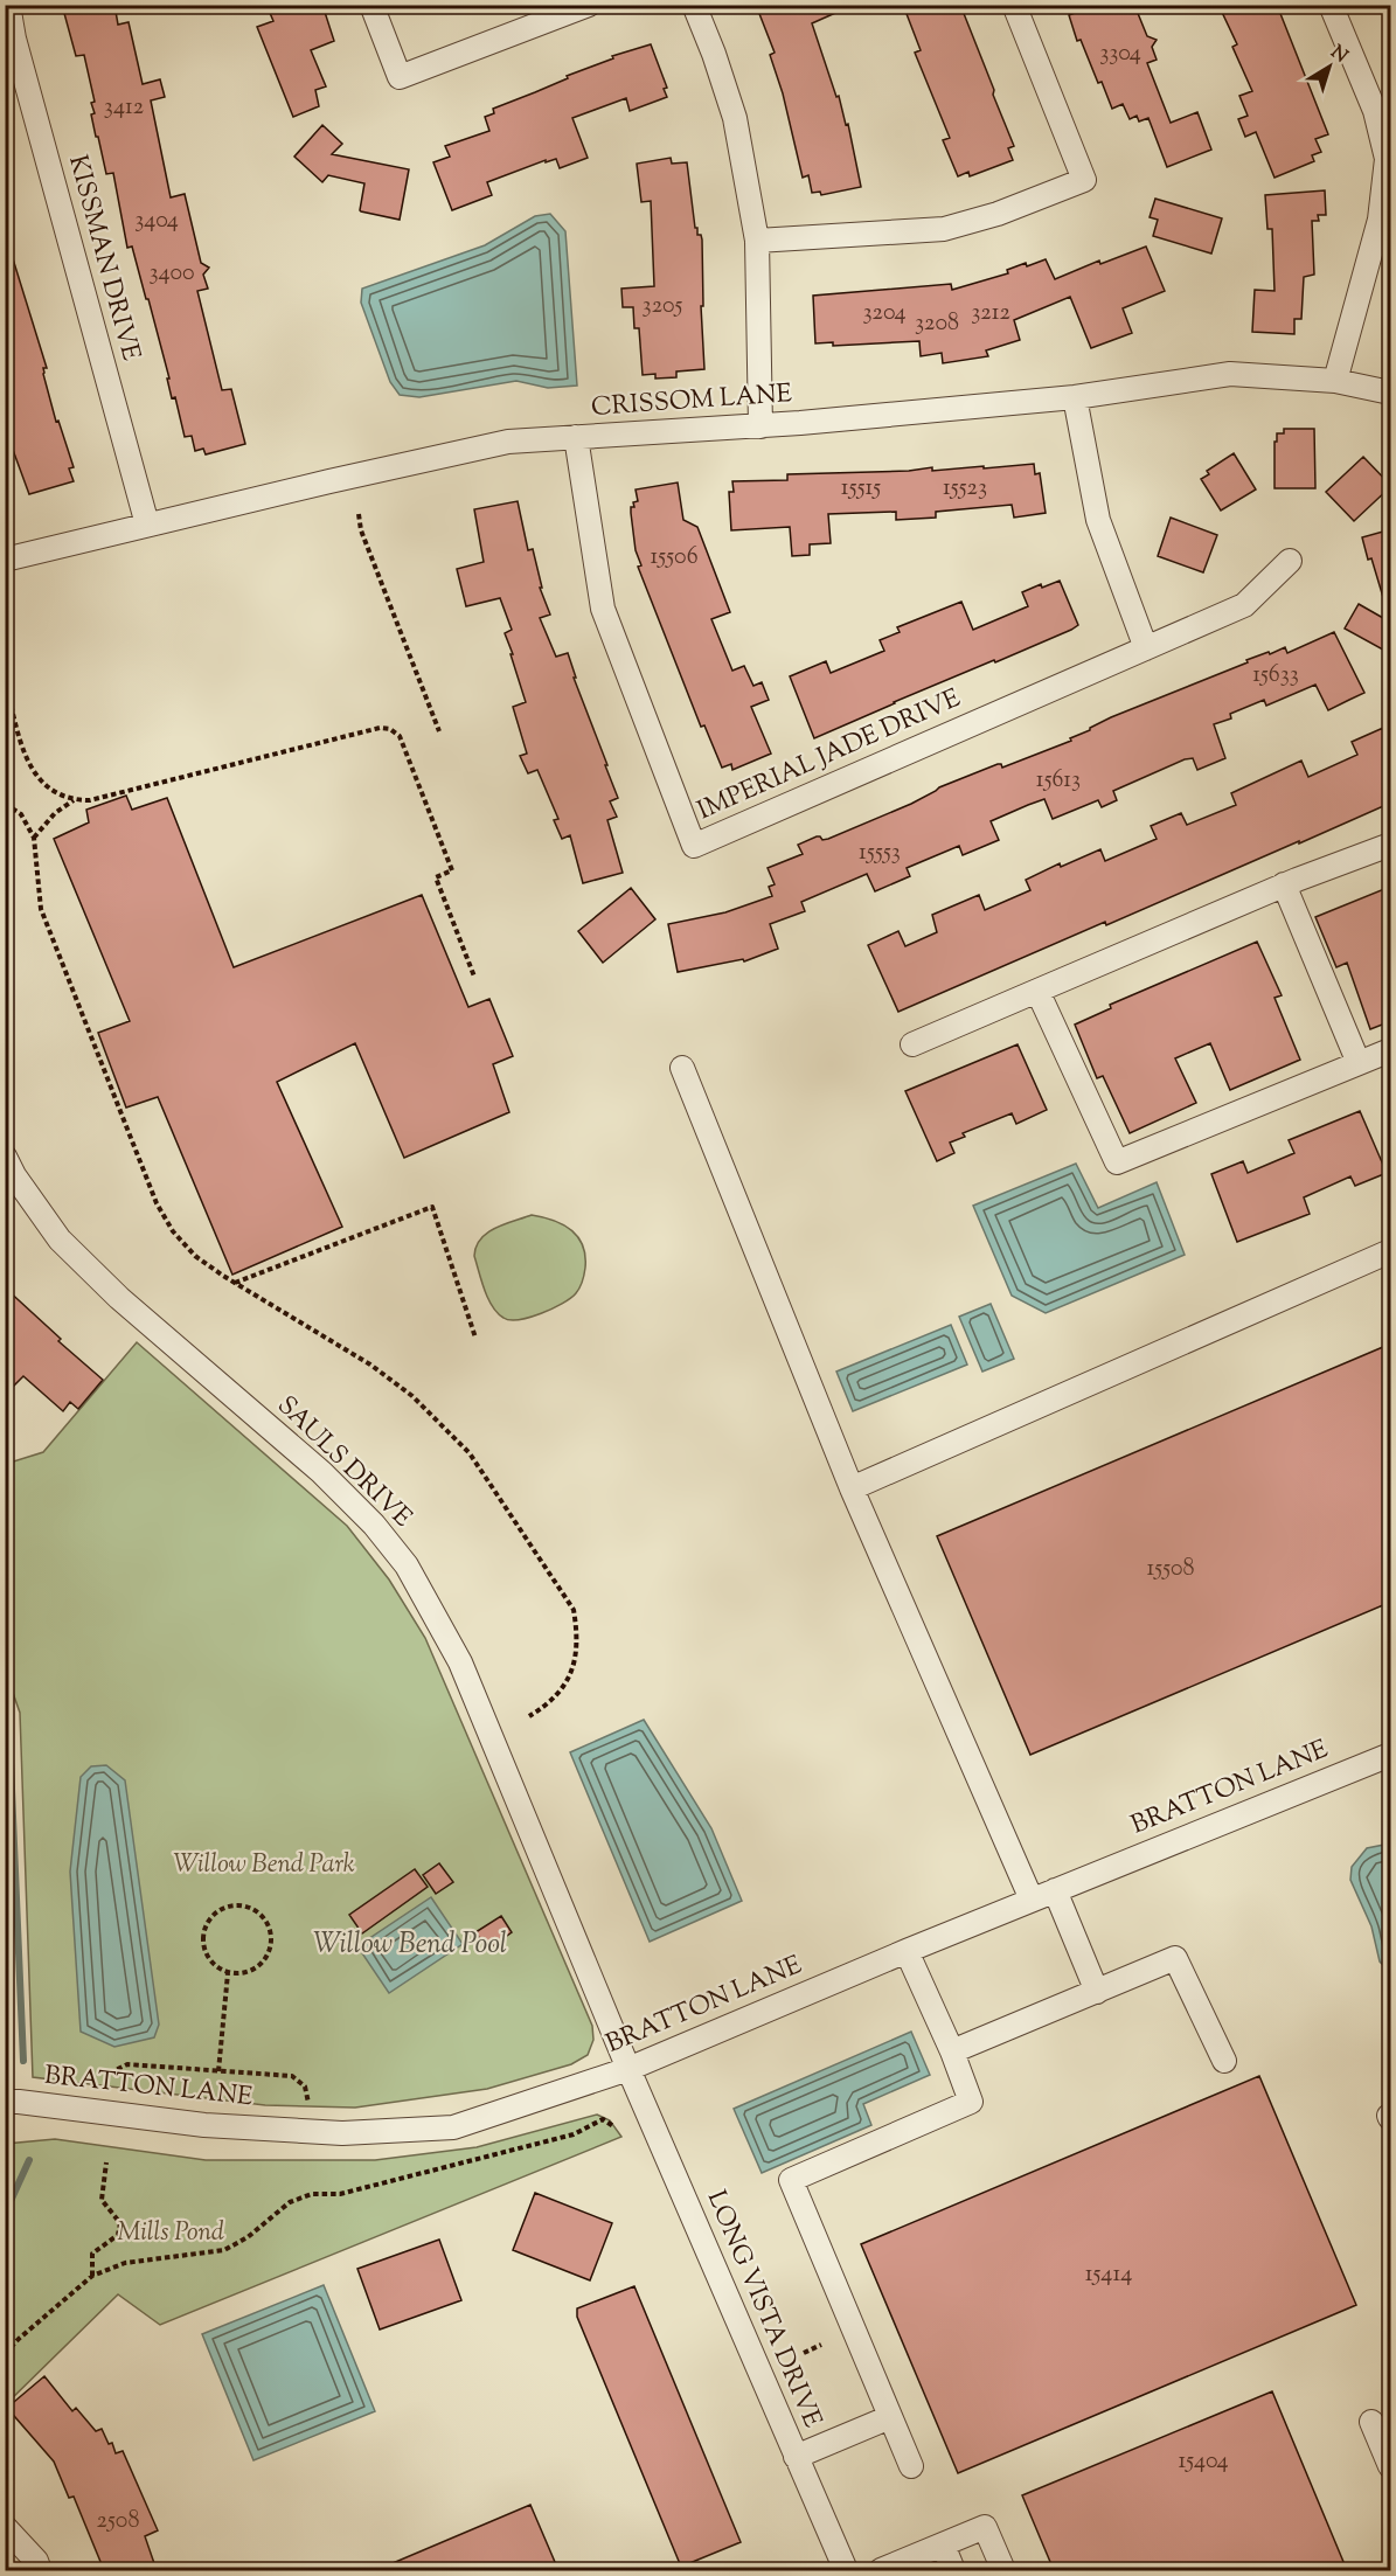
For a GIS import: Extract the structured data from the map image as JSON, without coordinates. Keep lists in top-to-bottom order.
{
  "streets": {
    "street": [
      "KISSMAN DRIVE",
      "CRISSOM LANE",
      "IMPERIAL JADE DRIVE",
      "SAULS DRIVE",
      "BRATTON LANE",
      "LONG VISTA DRIVE"
    ]
  },
  "crossings": [
    ["KISSMAN DRIVE", "CRISSOM LANE"],
    ["CRISSOM LANE", "IMPERIAL JADE DRIVE"],
    ["SAULS DRIVE", "BRATTON LANE"],
    ["SAULS DRIVE", "LONG VISTA DRIVE"],
    ["BRATTON LANE", "LONG VISTA DRIVE"]
  ],
  "water": ["Willow Bend Pool"],
  "parks": ["Willow Bend Park", "Mills Pond"],
  "house_numbers": [
    "3304",
    "3412",
    "3404",
    "3400",
    "3205",
    "3204",
    "3212",
    "3208",
    "15515",
    "15523",
    "15506",
    "15633",
    "15613",
    "15553",
    "15508",
    "15414",
    "15404",
    "2508"
  ],
  "north": "top right"
}
